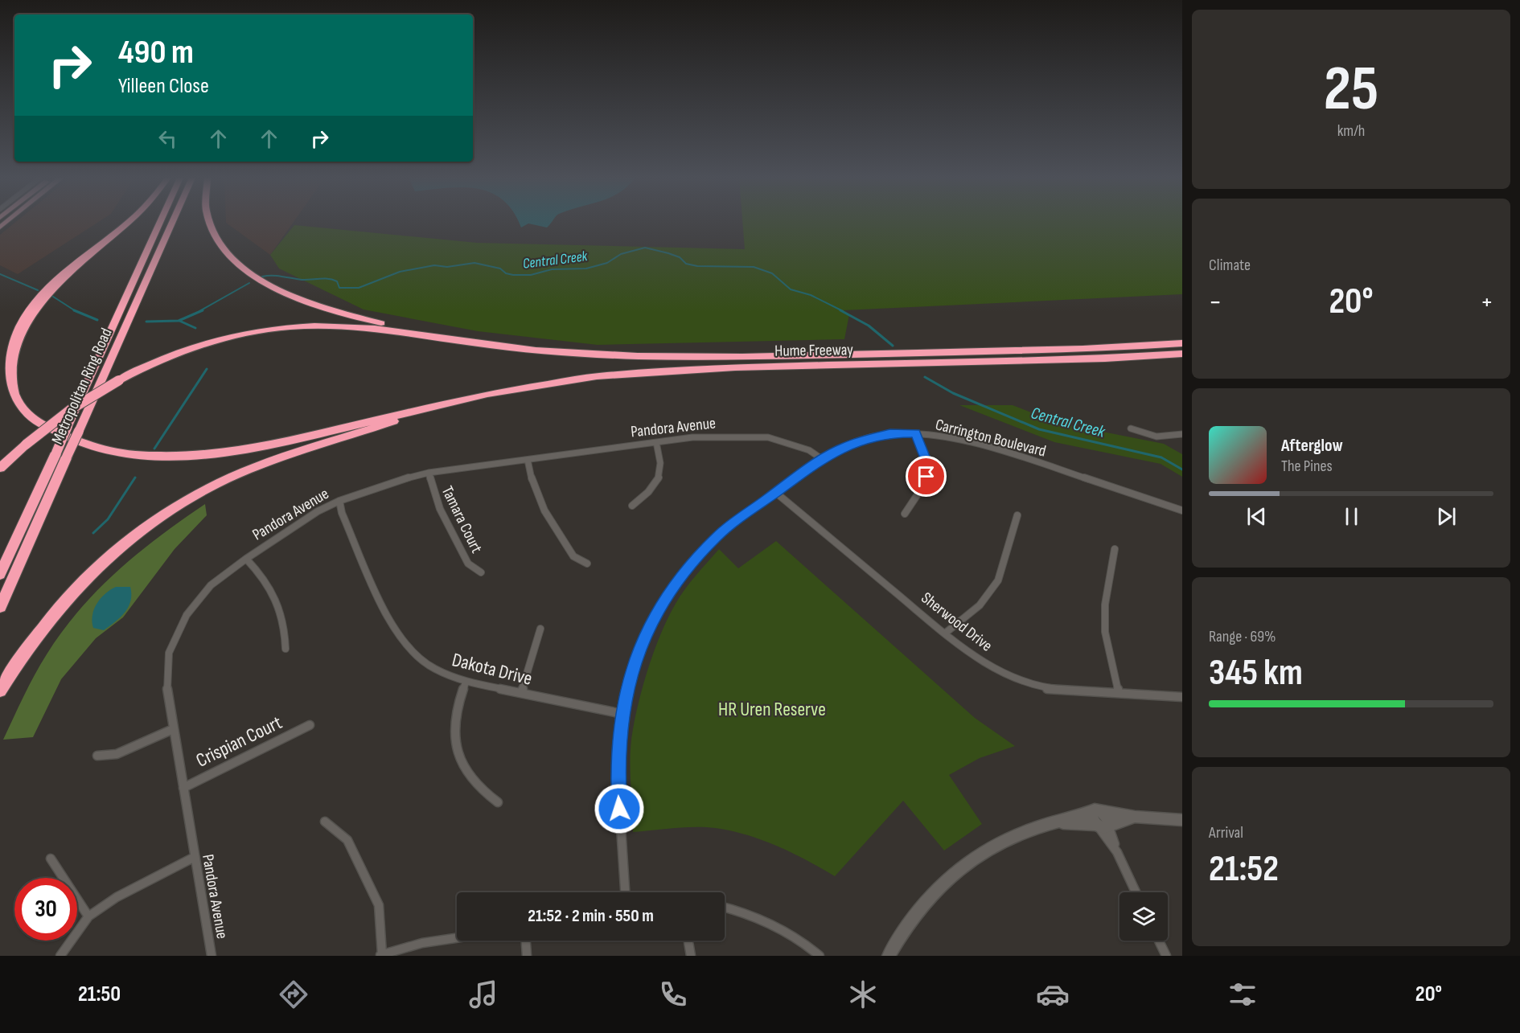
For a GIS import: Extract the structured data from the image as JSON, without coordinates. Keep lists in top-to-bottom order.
{
  "streets": {
    "highway": ["Hume Freeway", "Metropolitan Ring Road"],
    "street": [
      "Pandora Avenue",
      "Carrington Boulevard",
      "Tamara Court",
      "Sherwood Drive",
      "Dakota Drive",
      "Crispian Court"
    ]
  },
  "crossings": [
    ["Pandora Avenue", "Carrington Boulevard"],
    ["Pandora Avenue", "Tamara Court"],
    ["Pandora Avenue", "Dakota Drive"],
    ["Pandora Avenue", "Crispian Court"],
    ["Carrington Boulevard", "Sherwood Drive"],
    ["Carrington Boulevard", "Dakota Drive"]
  ],
  "water": ["Central Creek"],
  "parks": ["HR Uren Reserve"],
  "page": {
    "tile": [
      ["25", "km/h"],
      "Climate",
      ["Range · 69%", "345 km"],
      ["Arrival", "21:52"]
    ],
    "turn": ["490 m", "Yilleen Close"],
    "heat": ["−", "20°", "+"],
    "song": ["Afterglow", "The Pines"],
    "limit": "30",
    "trip": "21:52 · 2 min · 550 m",
    "tabs": ["21:50", "20°"]
  }
}
